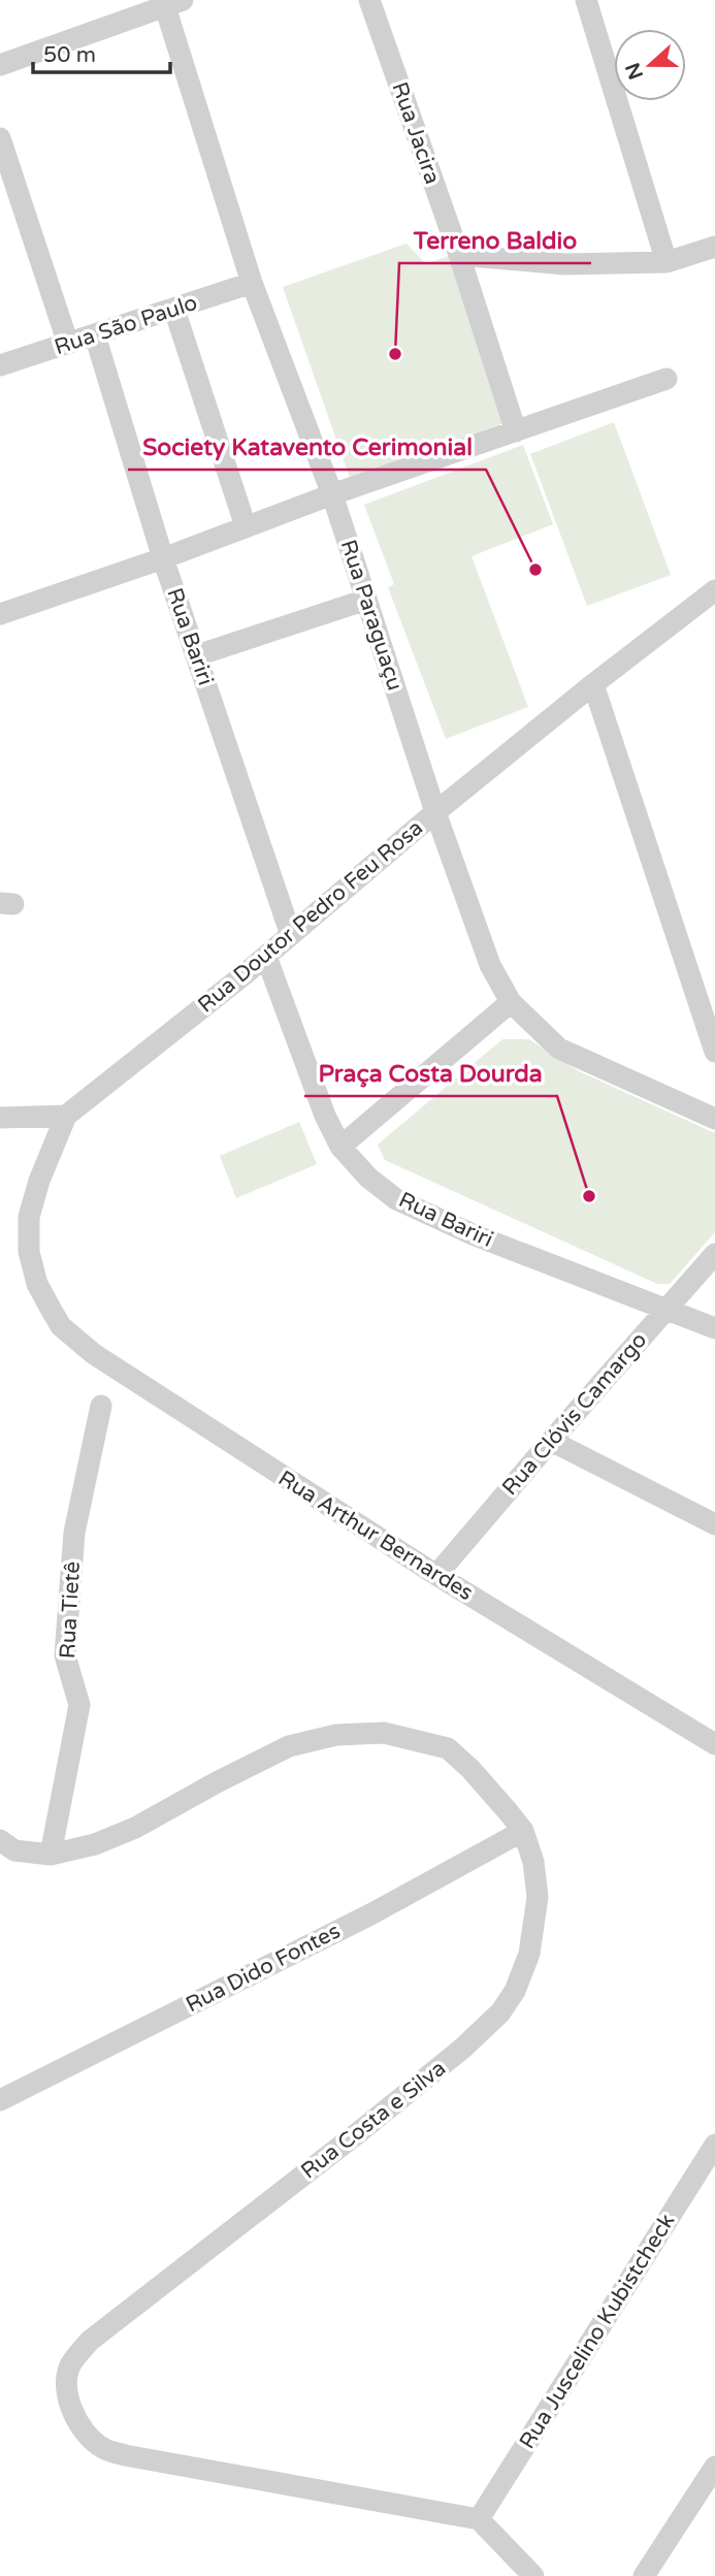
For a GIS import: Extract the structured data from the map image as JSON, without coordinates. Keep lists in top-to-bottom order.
{
  "streets": {
    "street": [
      "Rua Jacira",
      "Rua São Paulo",
      "Rua Paraguaçu",
      "Rua Bariri",
      "Rua Doutor Pedro Feu Rosa",
      "Rua Clóvis Camargo",
      "Rua Arthur Bernardes",
      "Rua Tietê",
      "Rua Dido Fontes",
      "Rua Costa e Silva",
      "Rua Juscelino Kubistcheck"
    ]
  },
  "crossings": [
    ["Rua São Paulo", "Rua Paraguaçu"],
    ["Rua São Paulo", "Rua Bariri"],
    ["Rua Paraguaçu", "Rua Doutor Pedro Feu Rosa"],
    ["Rua Bariri", "Rua Doutor Pedro Feu Rosa"],
    ["Rua Bariri", "Rua Clóvis Camargo"],
    ["Rua Doutor Pedro Feu Rosa", "Rua Arthur Bernardes"],
    ["Rua Clóvis Camargo", "Rua Arthur Bernardes"],
    ["Rua Tietê", "Rua Costa e Silva"],
    ["Rua Dido Fontes", "Rua Costa e Silva"],
    ["Rua Costa e Silva", "Rua Juscelino Kubistcheck"]
  ],
  "places": ["Terreno Baldio", "Society Katavento Cerimonial", "Praça Costa Dourda"],
  "scale_bar": "50 m",
  "north": "left"
}
